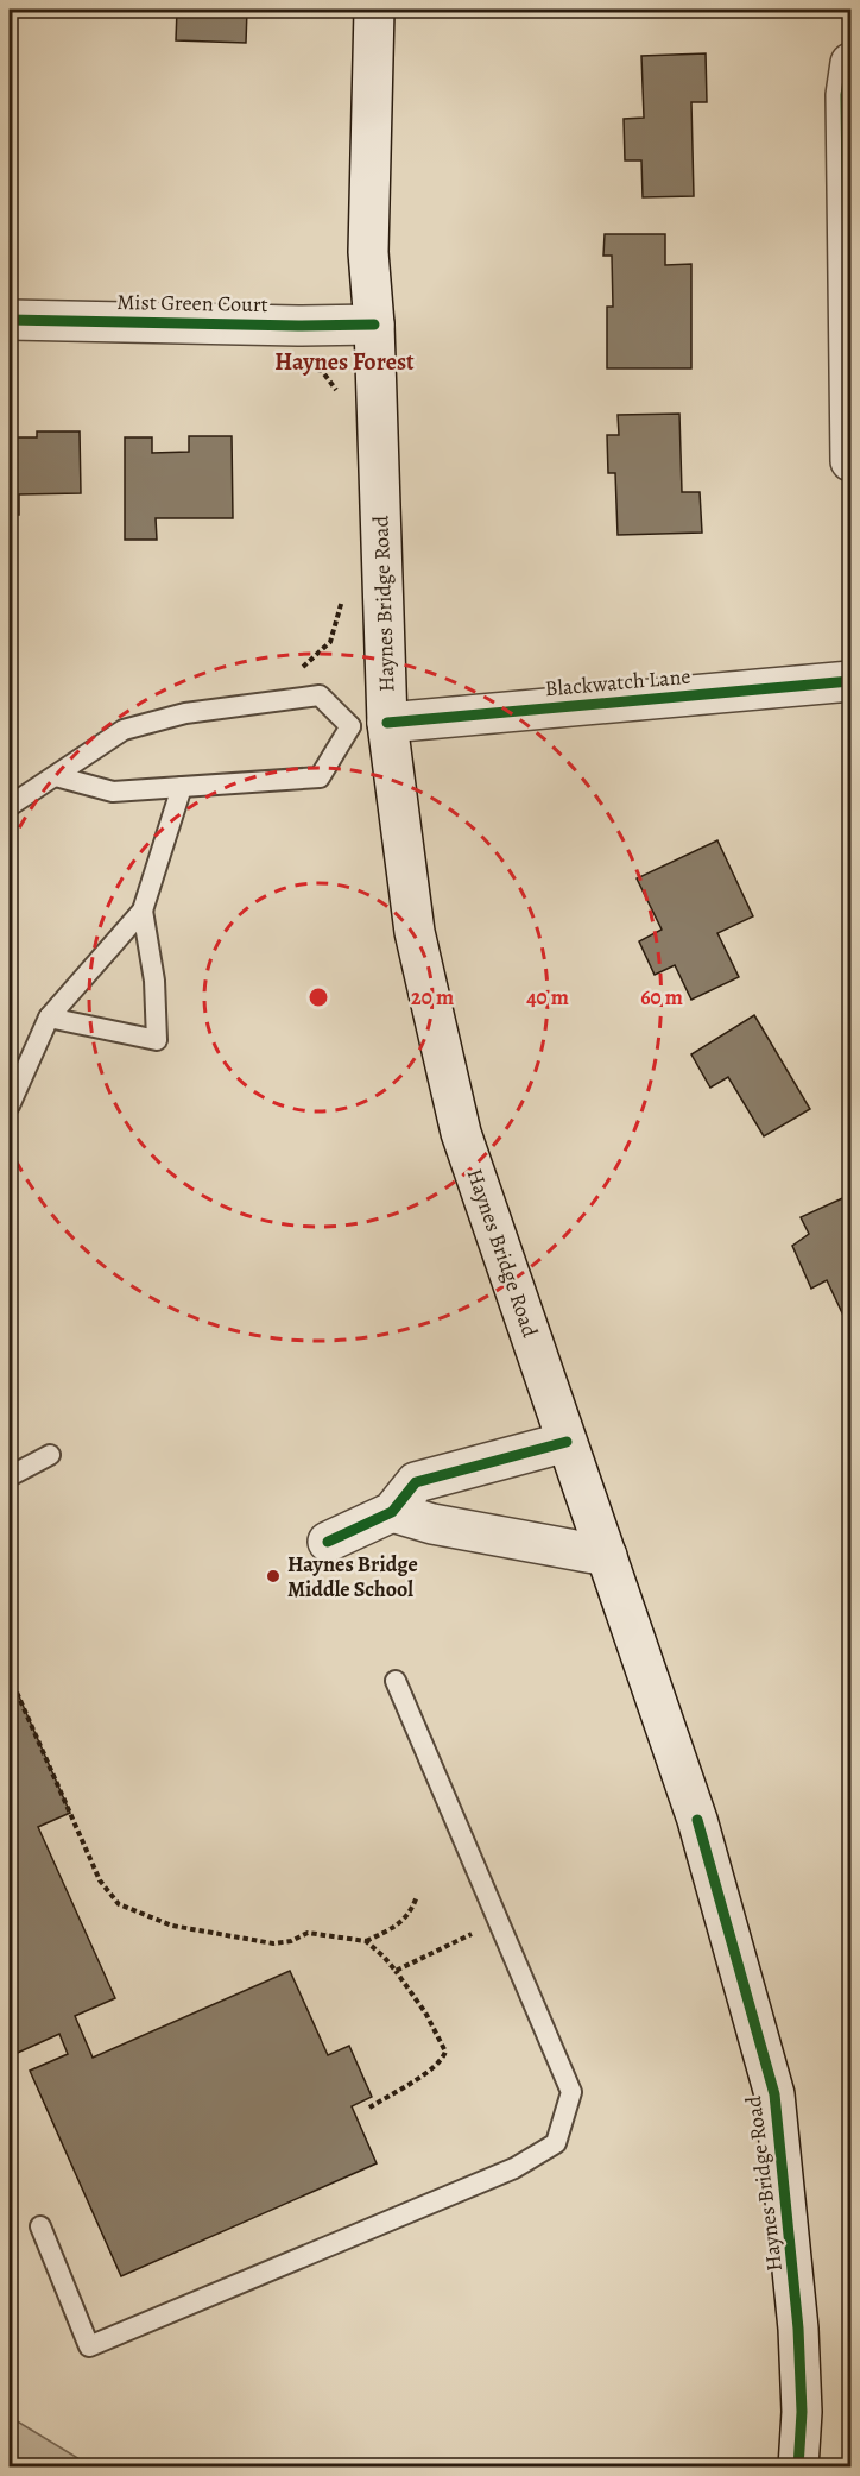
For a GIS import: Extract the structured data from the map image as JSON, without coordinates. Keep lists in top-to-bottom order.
{
  "streets": {
    "main road": ["Mist Green Court", "Haynes Bridge Road", "Blackwatch Lane"]
  },
  "crossings": [
    ["Mist Green Court", "Haynes Bridge Road"],
    ["Haynes Bridge Road", "Blackwatch Lane"]
  ],
  "districts": ["Haynes Forest"],
  "places": ["Haynes Bridge Middle School"],
  "rings": ["20 m", "40 m", "60 m"]
}
